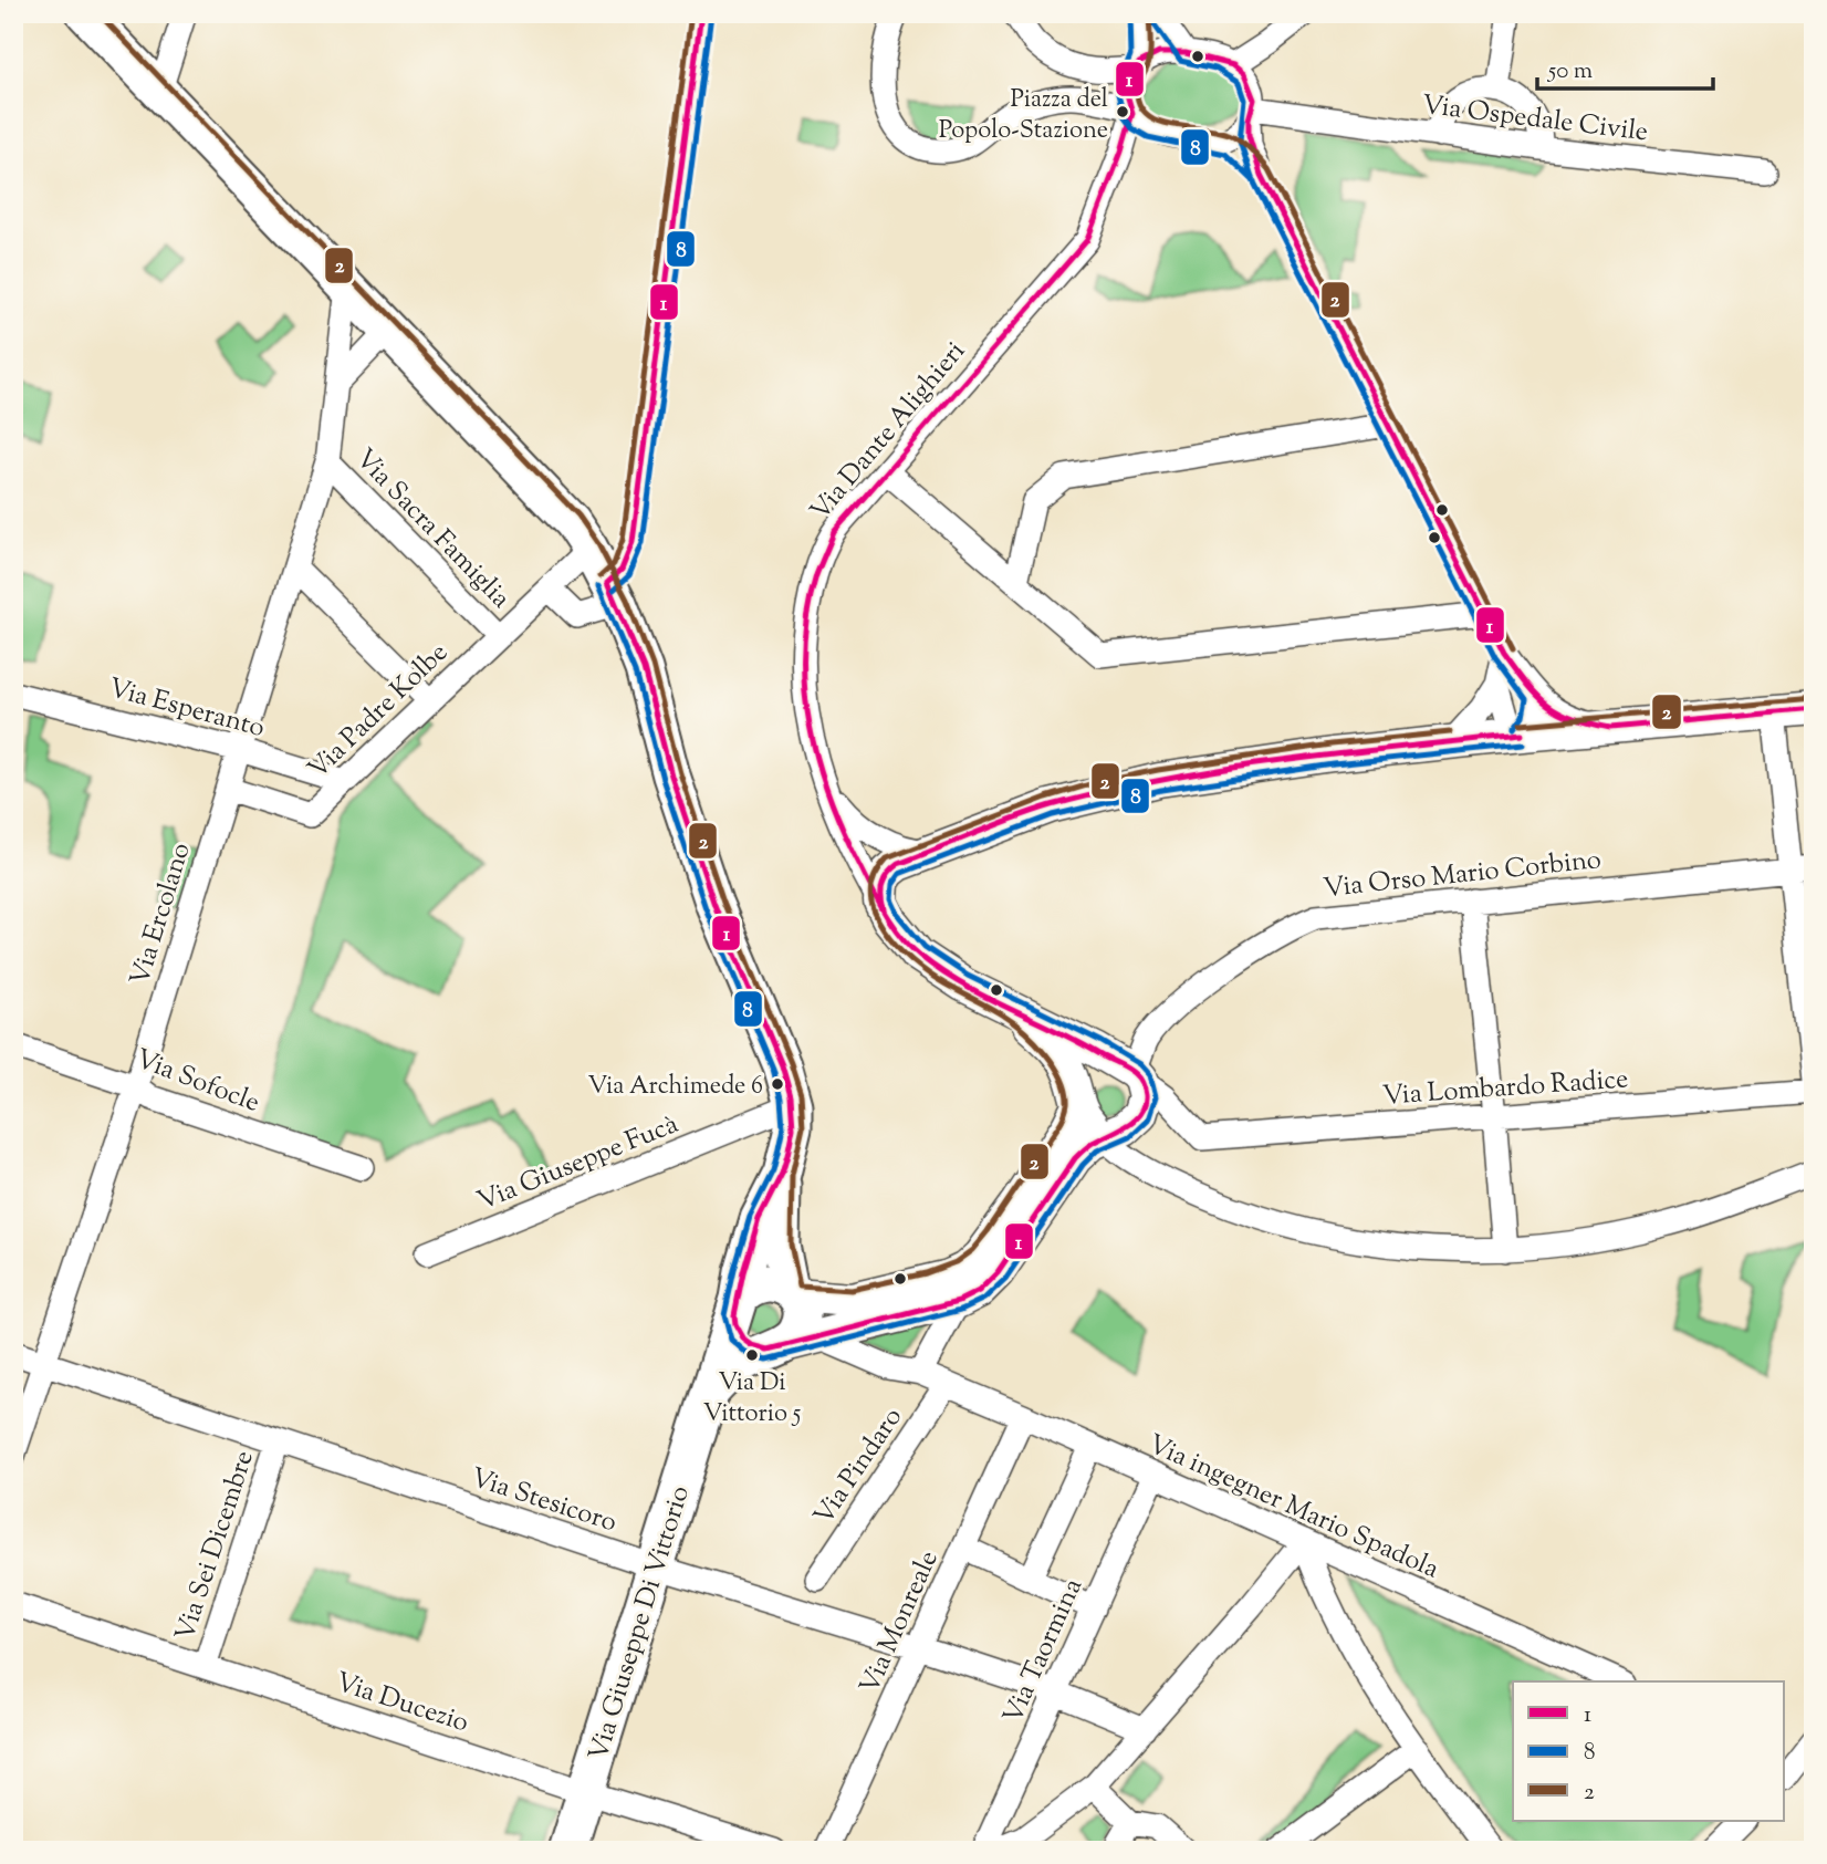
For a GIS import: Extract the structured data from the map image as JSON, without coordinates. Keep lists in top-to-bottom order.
{
  "streets": {
    "main road": ["Via Giuseppe Di Vittorio"],
    "street": [
      "Via Ospedale Civile",
      "Via Dante Alighieri",
      "Via Sacra Famiglia",
      "Via Esperanto",
      "Via Padre Kolbe",
      "Via Orso Mario Corbino",
      "Via Ercolano",
      "Via Sofocle",
      "Via Lombardo Radice",
      "Via Giuseppe Fucà",
      "Via Pindaro",
      "Via Stesicoro",
      "Via ingegner Mario Spadola",
      "Via Sei Dicembre",
      "Via Monreale",
      "Via Taormina",
      "Via Ducezio"
    ]
  },
  "crossings": [
    ["Via Ospedale Civile", "Via Dante Alighieri"],
    ["Via Sacra Famiglia", "Via Padre Kolbe"],
    ["Via Sacra Famiglia", "Via Ercolano"],
    ["Via Esperanto", "Via Padre Kolbe"],
    ["Via Esperanto", "Via Ercolano"],
    ["Via Padre Kolbe", "Via Ercolano"],
    ["Via Orso Mario Corbino", "Via Lombardo Radice"],
    ["Via Ercolano", "Via Sofocle"],
    ["Via Ercolano", "Via Stesicoro"],
    ["Via Pindaro", "Via ingegner Mario Spadola"],
    ["Via Stesicoro", "Via Sei Dicembre"],
    ["Via Stesicoro", "Via Monreale"],
    ["Via Stesicoro", "Via Giuseppe Di Vittorio"],
    ["Via Stesicoro", "Via Taormina"],
    ["Via ingegner Mario Spadola", "Via Monreale"],
    ["Via ingegner Mario Spadola", "Via Giuseppe Di Vittorio"],
    ["Via ingegner Mario Spadola", "Via Taormina"],
    ["Via Sei Dicembre", "Via Ducezio"],
    ["Via Giuseppe Di Vittorio", "Via Ducezio"]
  ],
  "places": ["Piazza del Popolo-Stazione", "Via Archimede 6", "Via Di Vittorio 5"],
  "lines": ["transit line 1", "transit line 8", "transit line 2"],
  "legend": ["1", "8", "2"],
  "scale_bar": "50 m"
}
